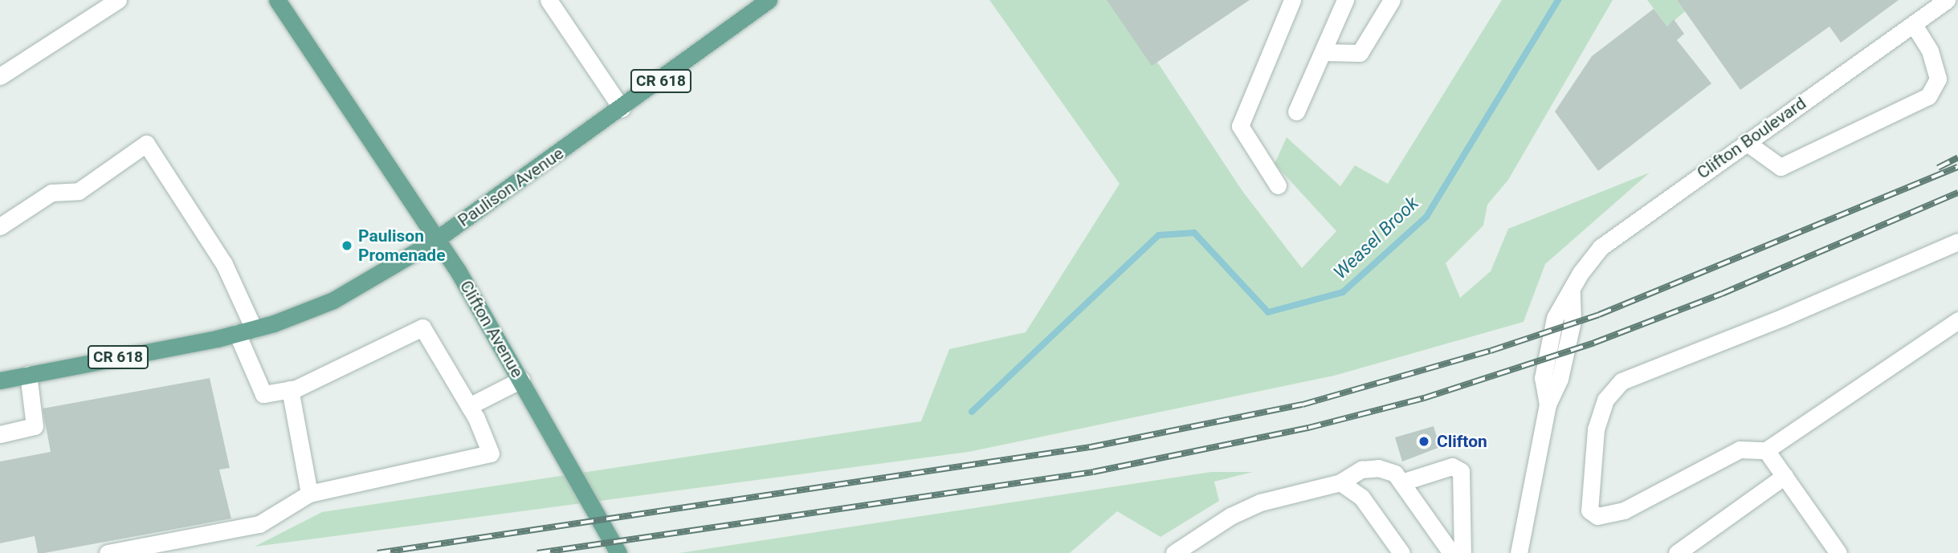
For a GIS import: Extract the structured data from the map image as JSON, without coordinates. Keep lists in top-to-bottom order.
{
  "streets": {
    "main road": ["CR 618", "Paulison Avenue", "Clifton Avenue"],
    "street": ["Clifton Boulevard"]
  },
  "crossings": [
    ["Paulison Avenue", "Clifton Avenue"]
  ],
  "water": ["Weasel Brook"],
  "places": ["Paulison Promenade", "Clifton"]
}
